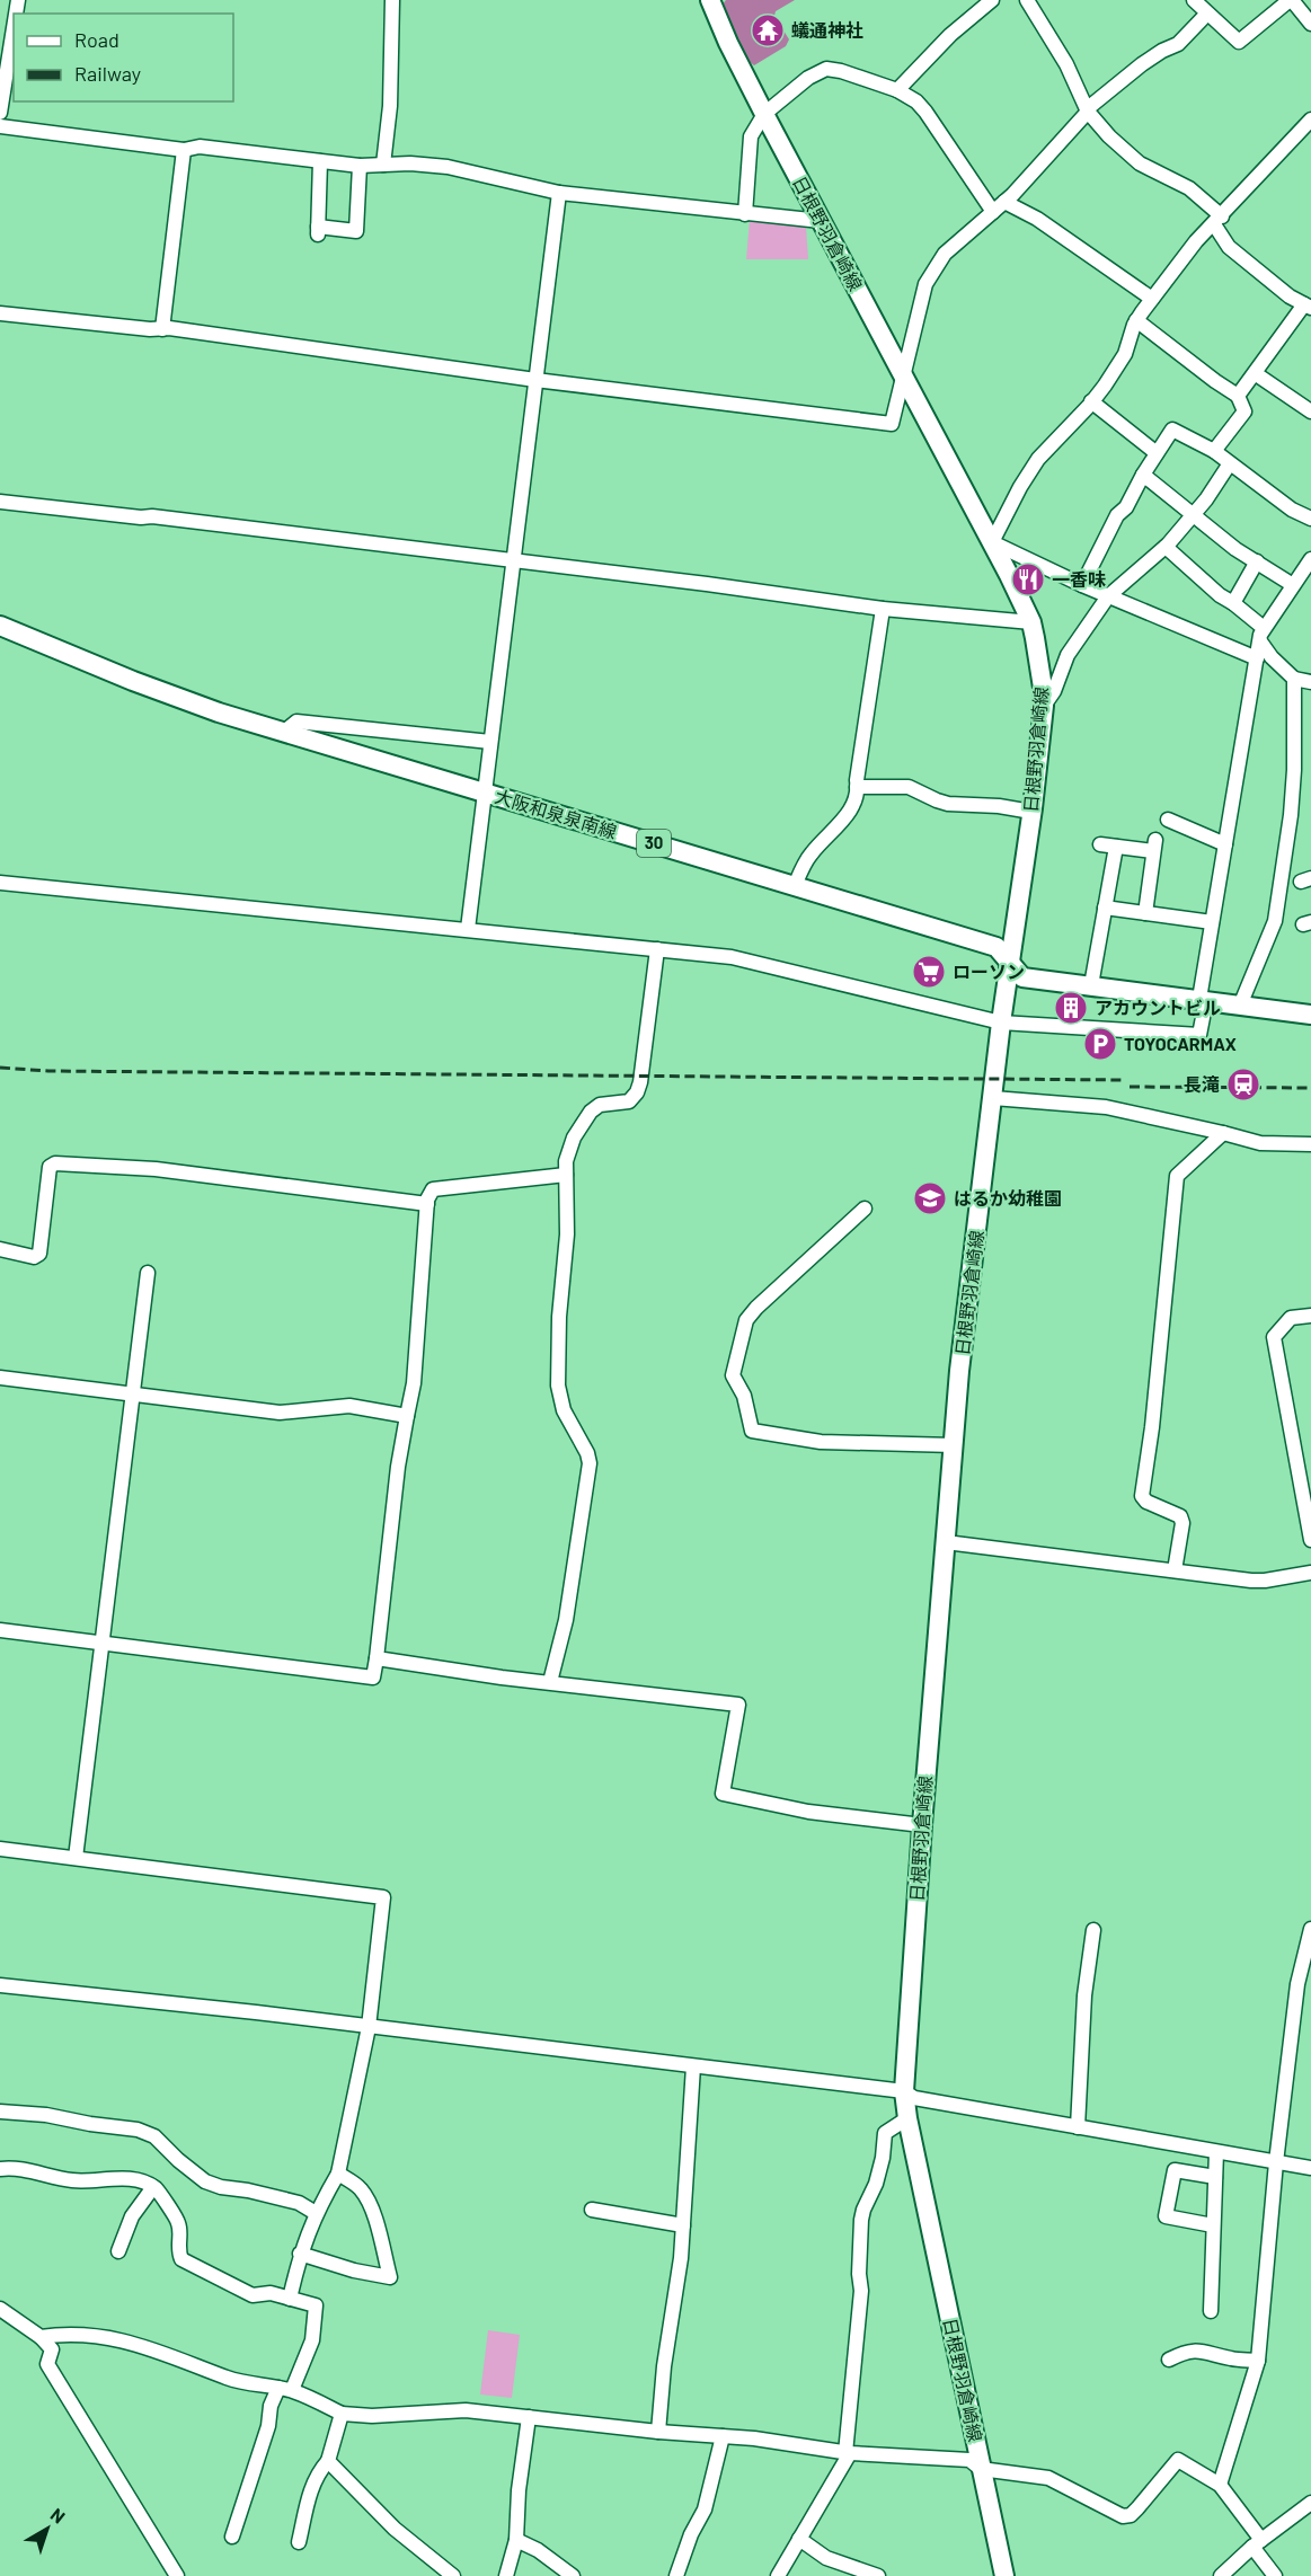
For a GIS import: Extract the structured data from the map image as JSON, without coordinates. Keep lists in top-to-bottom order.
{
  "streets": {
    "main road": ["日根野羽倉崎線", "大阪和泉泉南線", "30"]
  },
  "crossings": [
    ["日根野羽倉崎線", "大阪和泉泉南線"]
  ],
  "places": {
    "temple": ["蟻通神社"],
    "restaurant": ["一香味"],
    "supermarket": ["ローソン"],
    "building": ["アカウントビル"],
    "parking": ["TOYOCARMAX"],
    "station": ["長滝"],
    "school or university": ["はるか幼稚園"]
  },
  "legend": ["Road", "Railway"],
  "north": "top right"
}
